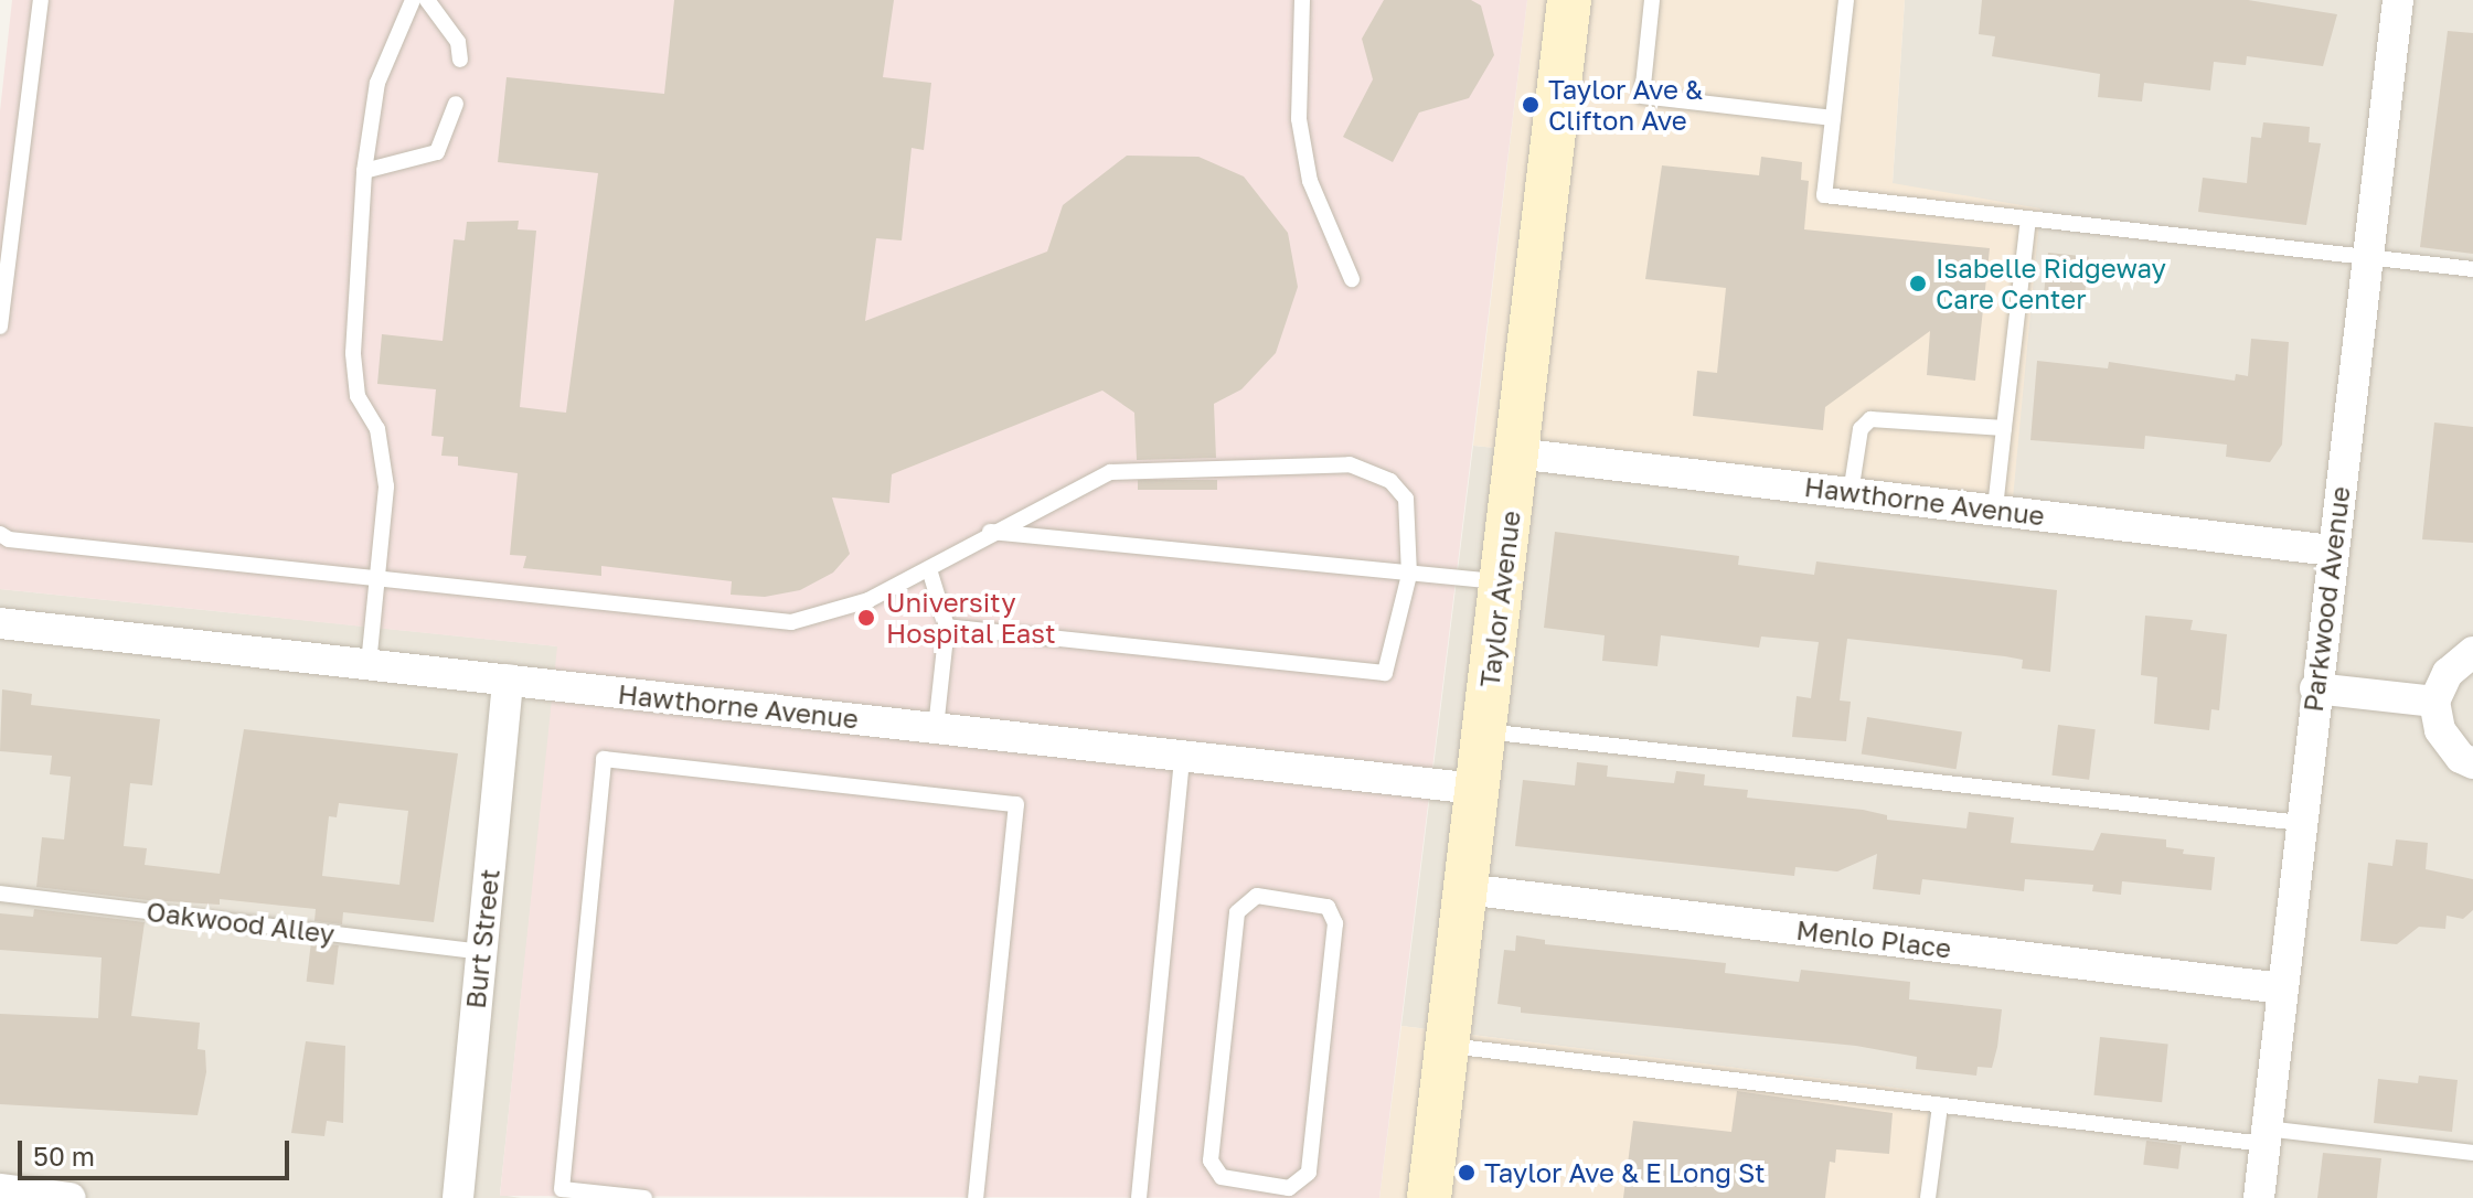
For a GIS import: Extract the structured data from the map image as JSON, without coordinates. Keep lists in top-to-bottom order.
{
  "streets": {
    "main road": ["Taylor Avenue"],
    "street": [
      "Hawthorne Avenue",
      "Parkwood Avenue",
      "Burt Street",
      "Menlo Place"
    ],
    "lane": ["Oakwood Alley"]
  },
  "crossings": [
    ["Hawthorne Avenue", "Taylor Avenue"],
    ["Hawthorne Avenue", "Parkwood Avenue"],
    ["Hawthorne Avenue", "Burt Street"],
    ["Taylor Avenue", "Menlo Place"],
    ["Parkwood Avenue", "Menlo Place"],
    ["Oakwood Alley", "Burt Street"]
  ],
  "places": [
    "Taylor Ave & Clifton Ave",
    "Isabelle Ridgeway Care Center",
    "University Hospital East",
    "Taylor Ave & E Long St"
  ],
  "scale_bar": "50 m"
}
